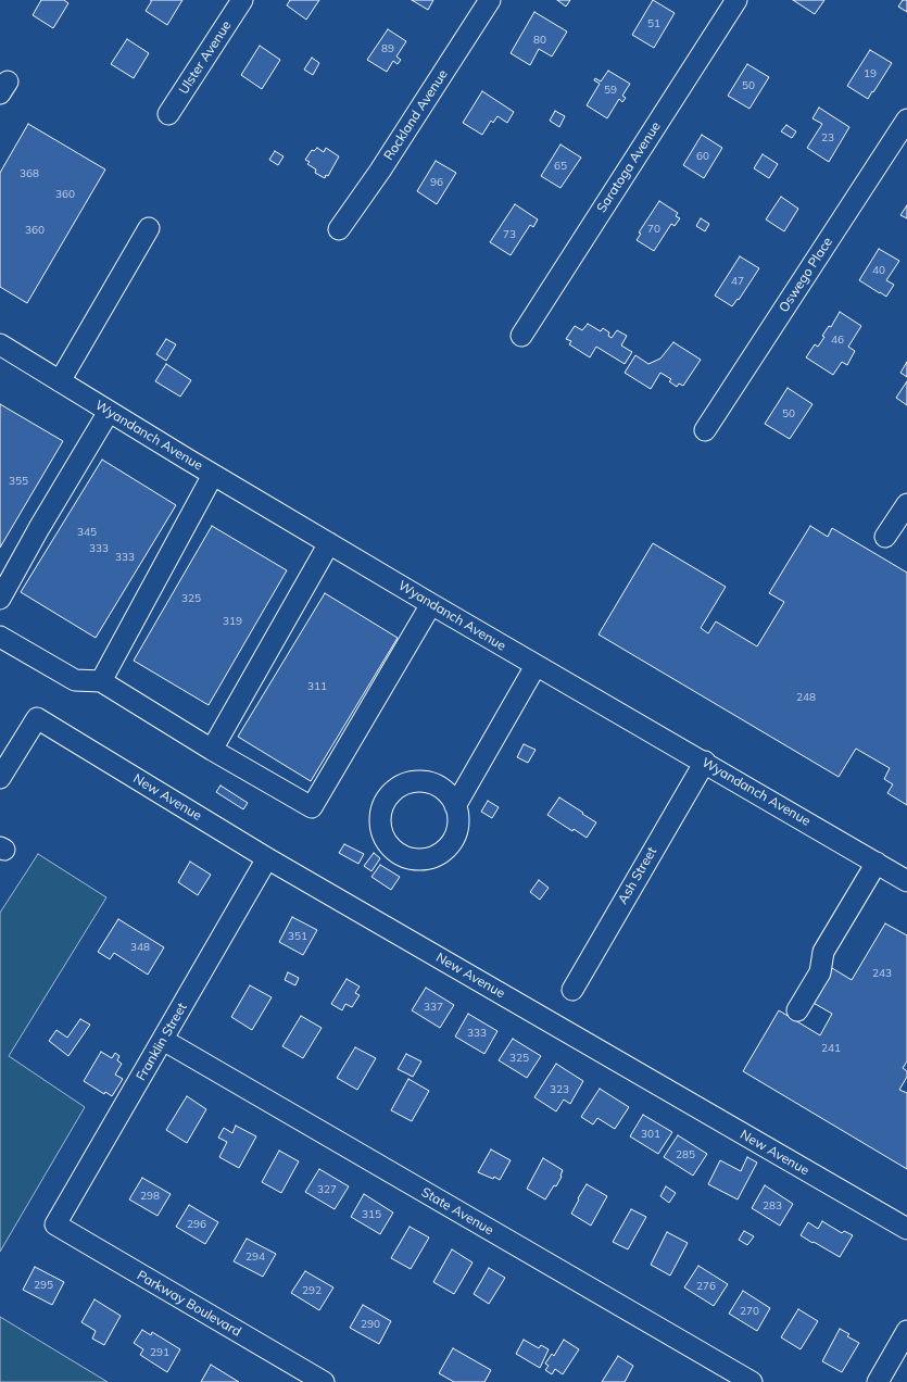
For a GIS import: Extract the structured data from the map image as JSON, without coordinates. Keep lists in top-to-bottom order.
{
  "streets": {
    "street": [
      "Ulster Avenue",
      "Rockland Avenue",
      "Saratoga Avenue",
      "Oswego Place",
      "Wyandanch Avenue",
      "New Avenue",
      "Ash Street",
      "Franklin Street",
      "State Avenue",
      "Parkway Boulevard"
    ]
  },
  "crossings": [
    ["Wyandanch Avenue", "Ash Street"],
    ["New Avenue", "Franklin Street"],
    ["Franklin Street", "State Avenue"],
    ["Franklin Street", "Parkway Boulevard"]
  ],
  "house_numbers": [
    "51",
    "80",
    "89",
    "19",
    "50",
    "59",
    "23",
    "60",
    "65",
    "368",
    "96",
    "360",
    "70",
    "360",
    "73",
    "40",
    "47",
    "46",
    "50",
    "355",
    "345",
    "333",
    "333",
    "325",
    "319",
    "311",
    "248",
    "351",
    "348",
    "243",
    "337",
    "333",
    "241",
    "325",
    "323",
    "301",
    "285",
    "327",
    "298",
    "283",
    "315",
    "296",
    "294",
    "295",
    "276",
    "292",
    "270",
    "290",
    "291"
  ]
}
